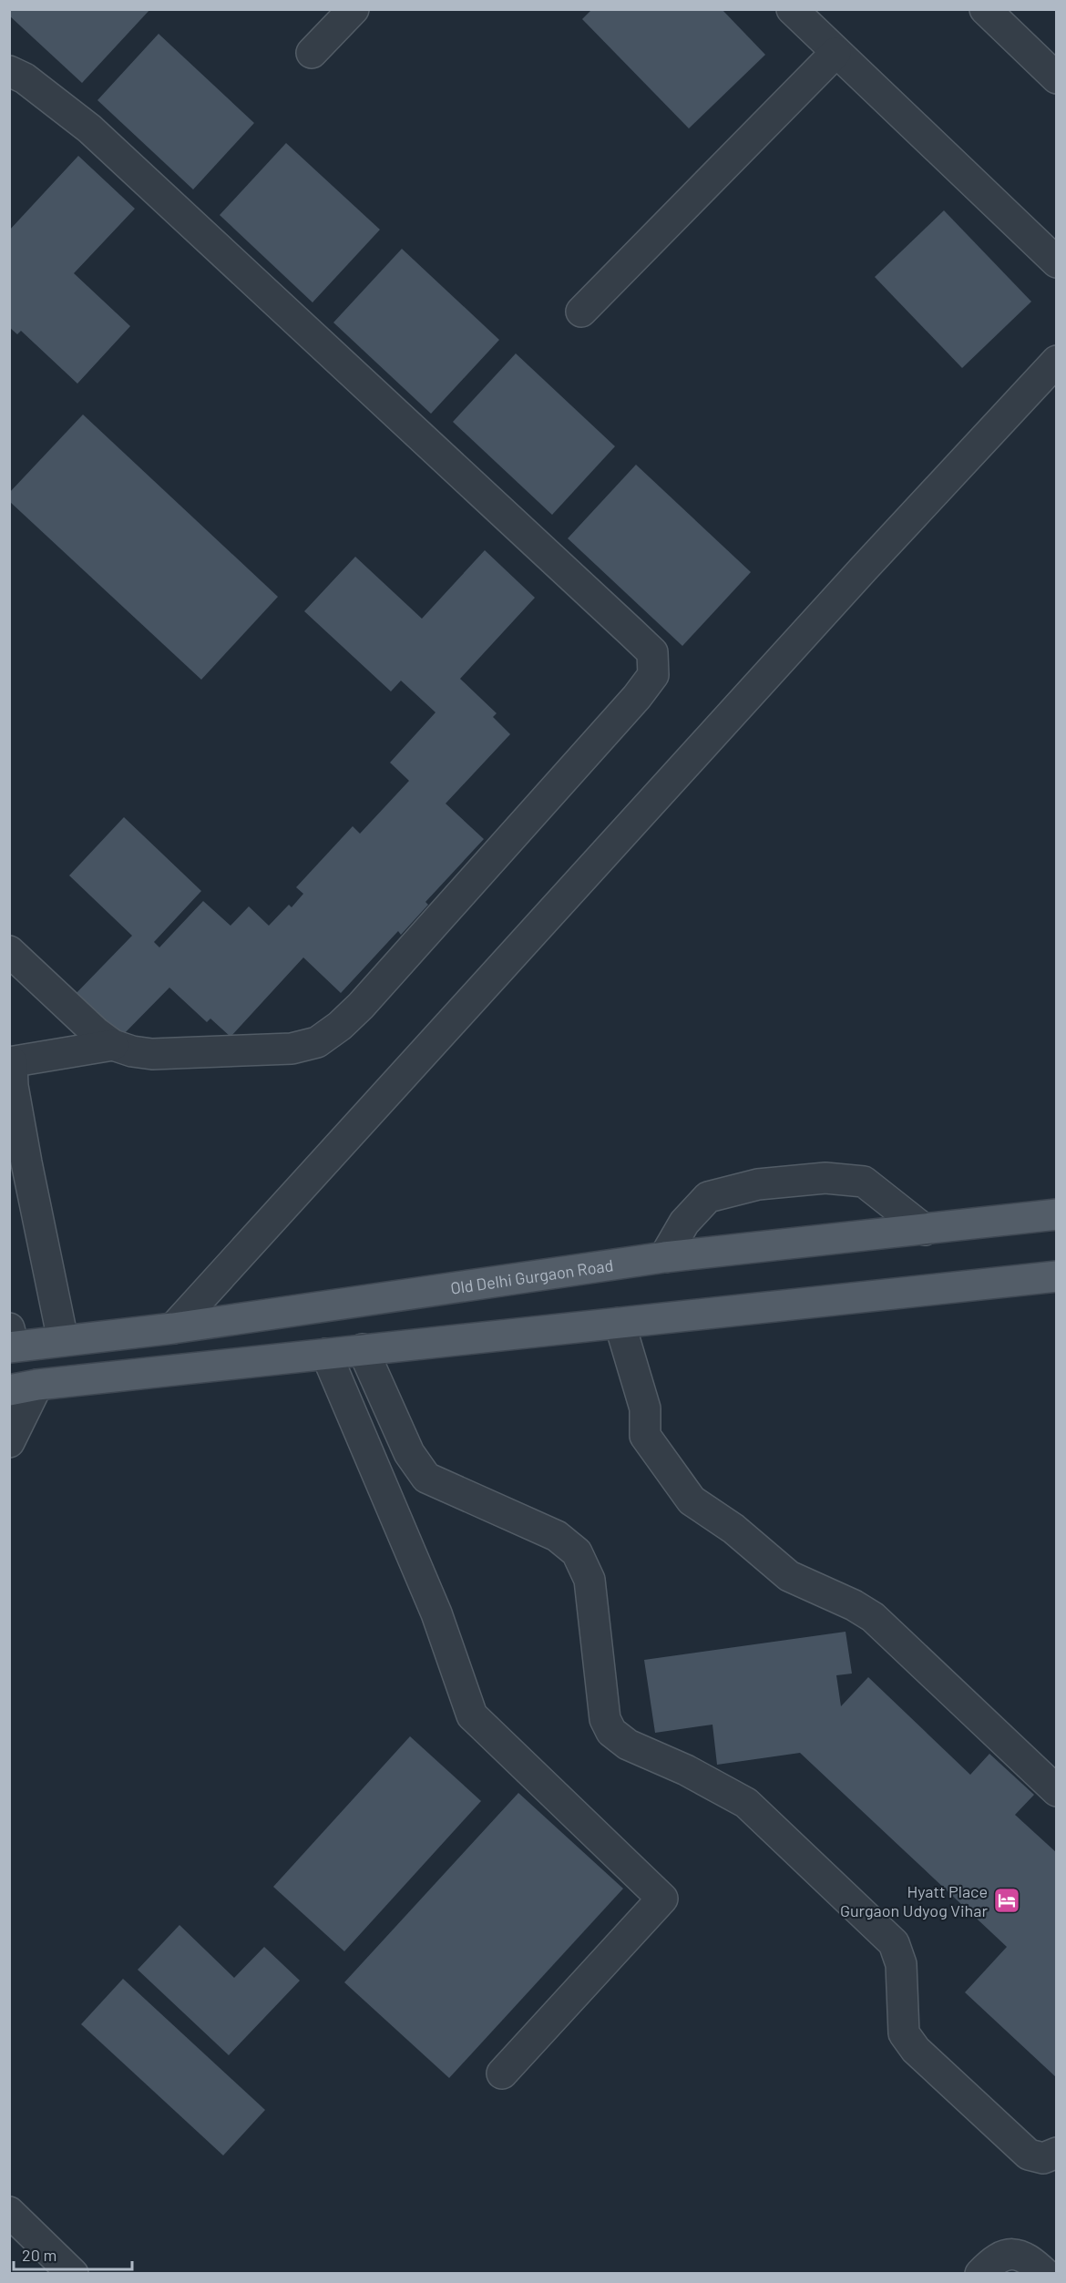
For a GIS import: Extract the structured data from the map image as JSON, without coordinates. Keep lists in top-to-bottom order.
{
  "streets": {
    "main road": ["Old Delhi Gurgaon Road"]
  },
  "places": {
    "hotel": ["Hyatt Place Gurgaon Udyog Vihar"]
  },
  "scale_bar": "20 m"
}
